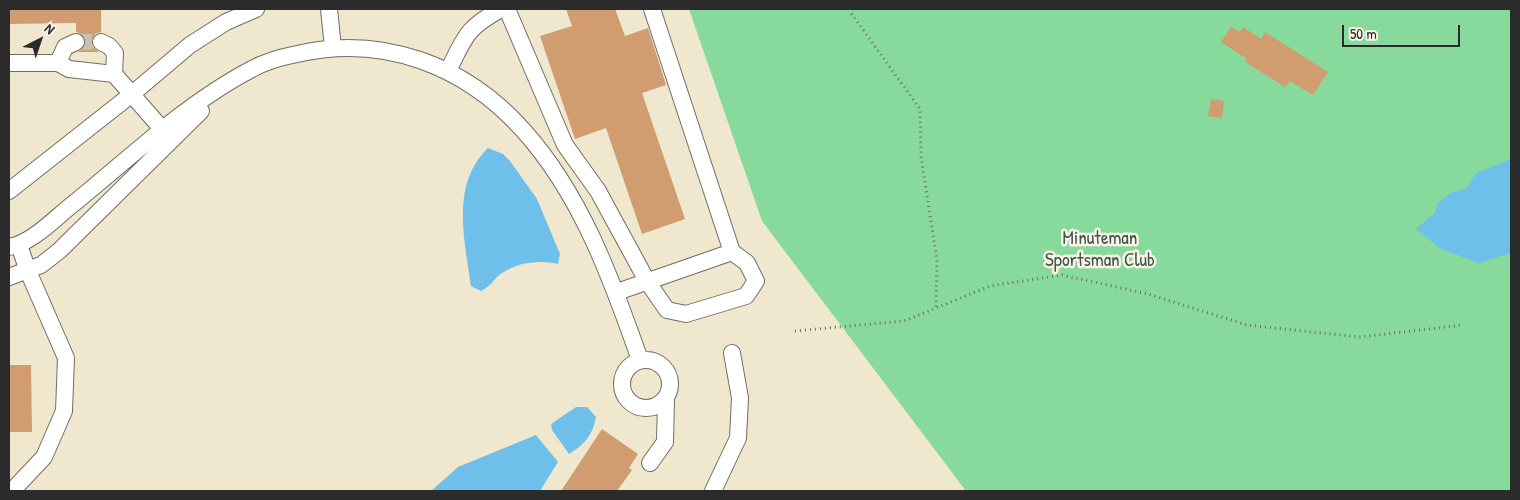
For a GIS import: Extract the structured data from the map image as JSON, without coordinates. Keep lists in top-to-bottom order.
{
  "parks": ["Minuteman Sportsman Club"],
  "scale_bar": "50 m",
  "north": "top right"
}
